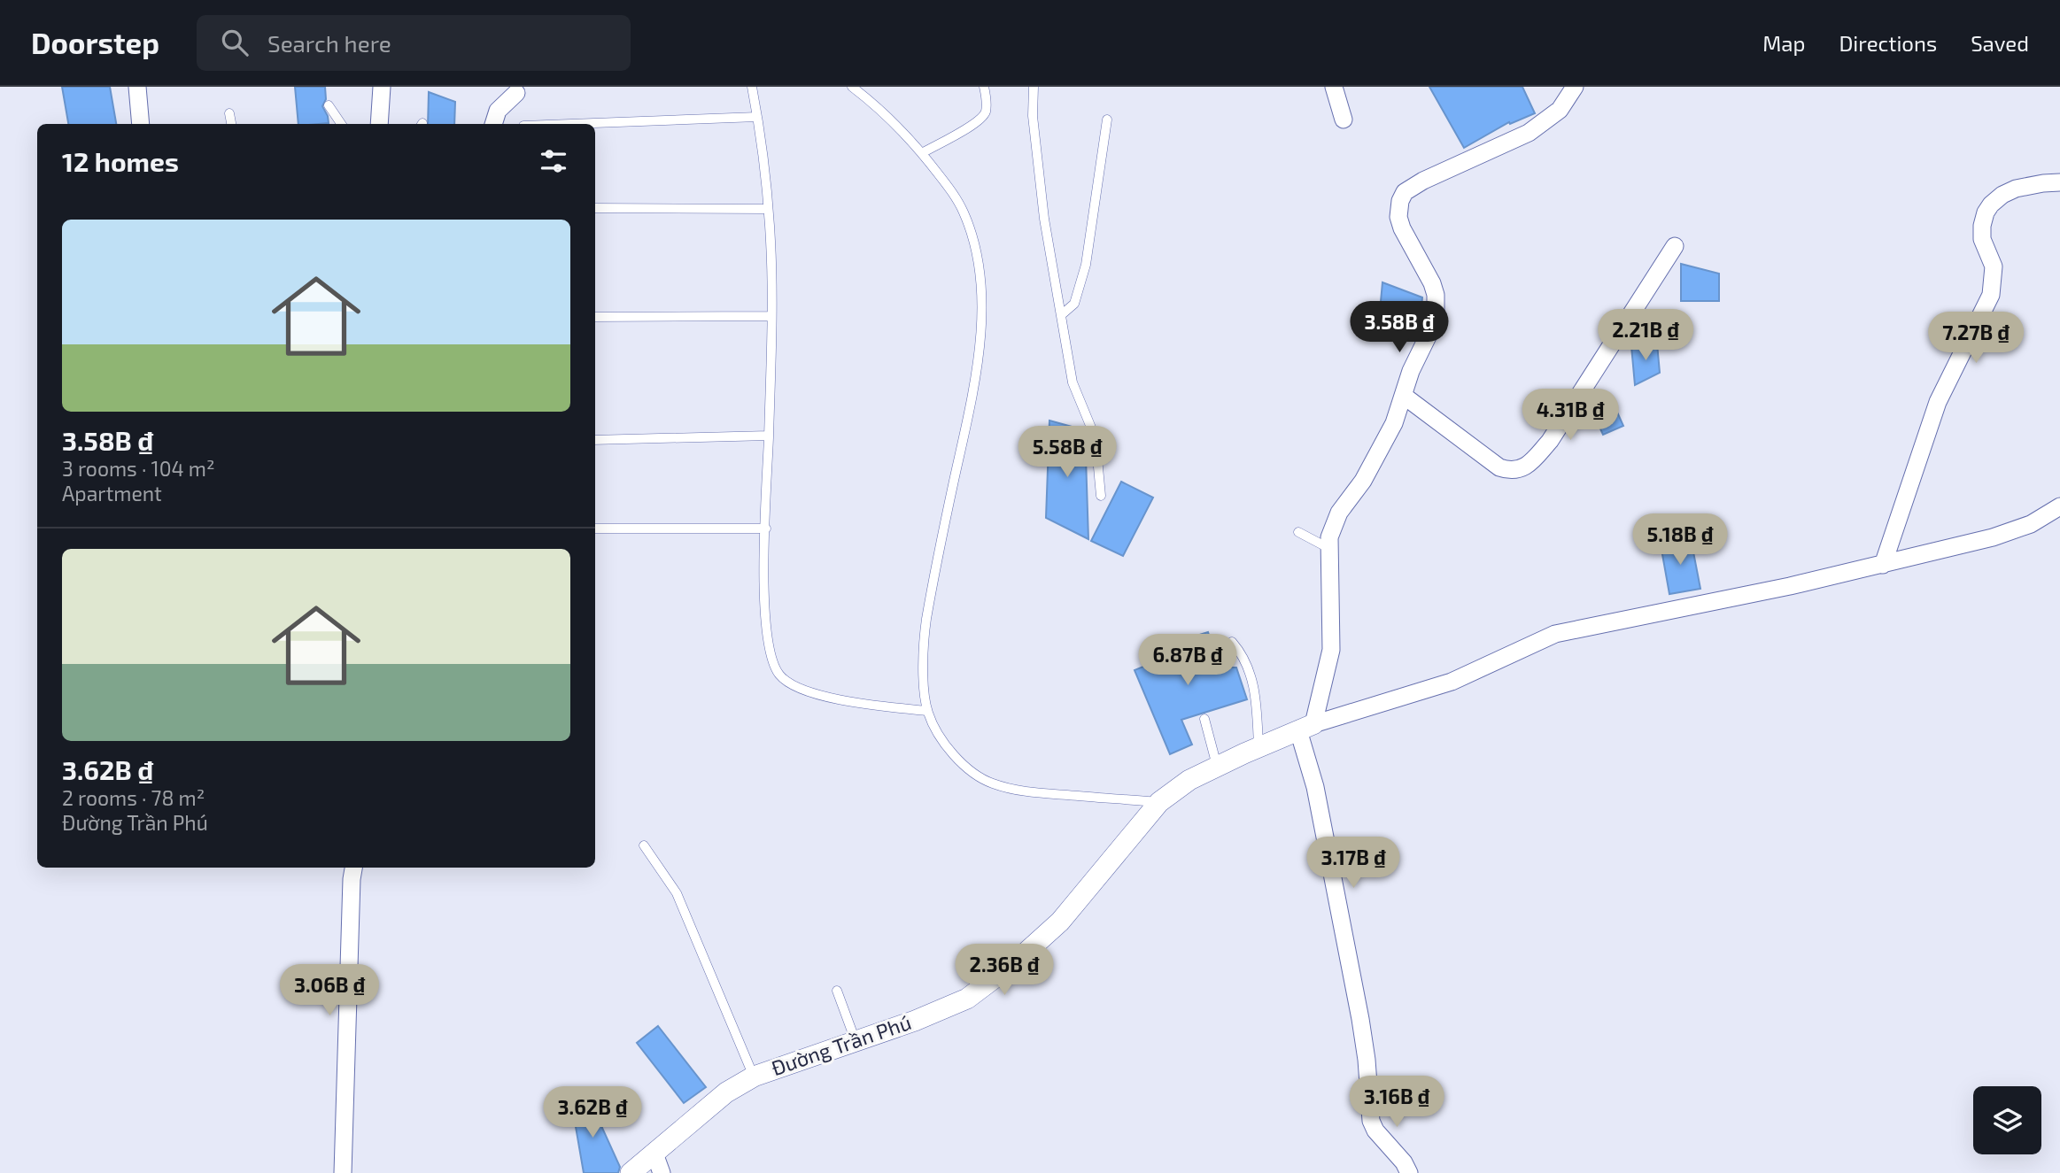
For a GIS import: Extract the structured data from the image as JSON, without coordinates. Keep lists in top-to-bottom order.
{
  "streets": {
    "street": ["Đường Trần Phú"]
  },
  "page": {
    "header": "Doorstep",
    "search": "Search here",
    "nav": ["Map", "Directions", "Saved"],
    "heading": "12 homes",
    "list": [
      {
        "name": "3.58B ₫",
        "note": "3 rooms · 104 m² · Apartment"
      },
      {
        "name": "3.62B ₫",
        "note": "2 rooms · 78 m² · Đường Trần Phú"
      }
    ],
    "price": [
      "3.58B ₫",
      "2.21B ₫",
      "7.27B ₫",
      "4.31B ₫",
      "5.58B ₫",
      "5.18B ₫",
      "6.87B ₫",
      "3.17B ₫",
      "2.36B ₫",
      "3.06B ₫",
      "3.16B ₫",
      "3.62B ₫"
    ]
  }
}
